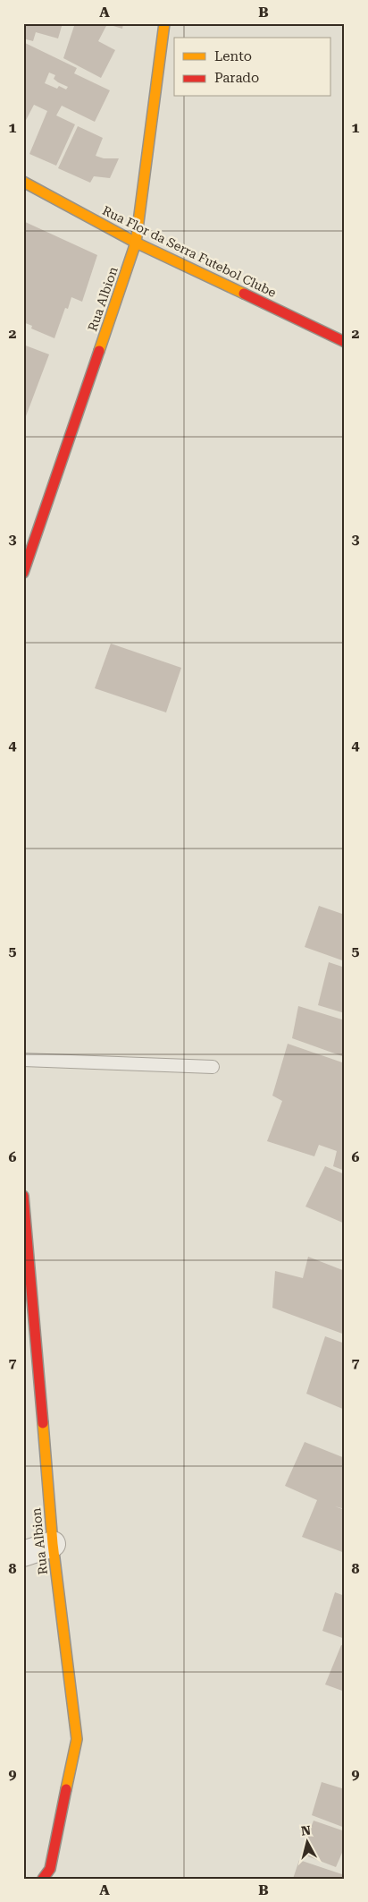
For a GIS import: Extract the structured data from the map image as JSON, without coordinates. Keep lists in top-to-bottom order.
{
  "streets": {
    "street": ["Rua Flor da Serra Futebol Clube", "Rua Albion"]
  },
  "crossings": [
    ["Rua Flor da Serra Futebol Clube", "Rua Albion"]
  ],
  "legend": ["Lento", "Parado"],
  "north": "top",
  "grid": {
    "columns": ["A", "B"],
    "rows": [
      "1",
      "2",
      "3",
      "4",
      "5",
      "6",
      "7",
      "8",
      "9"
    ]
  }
}
